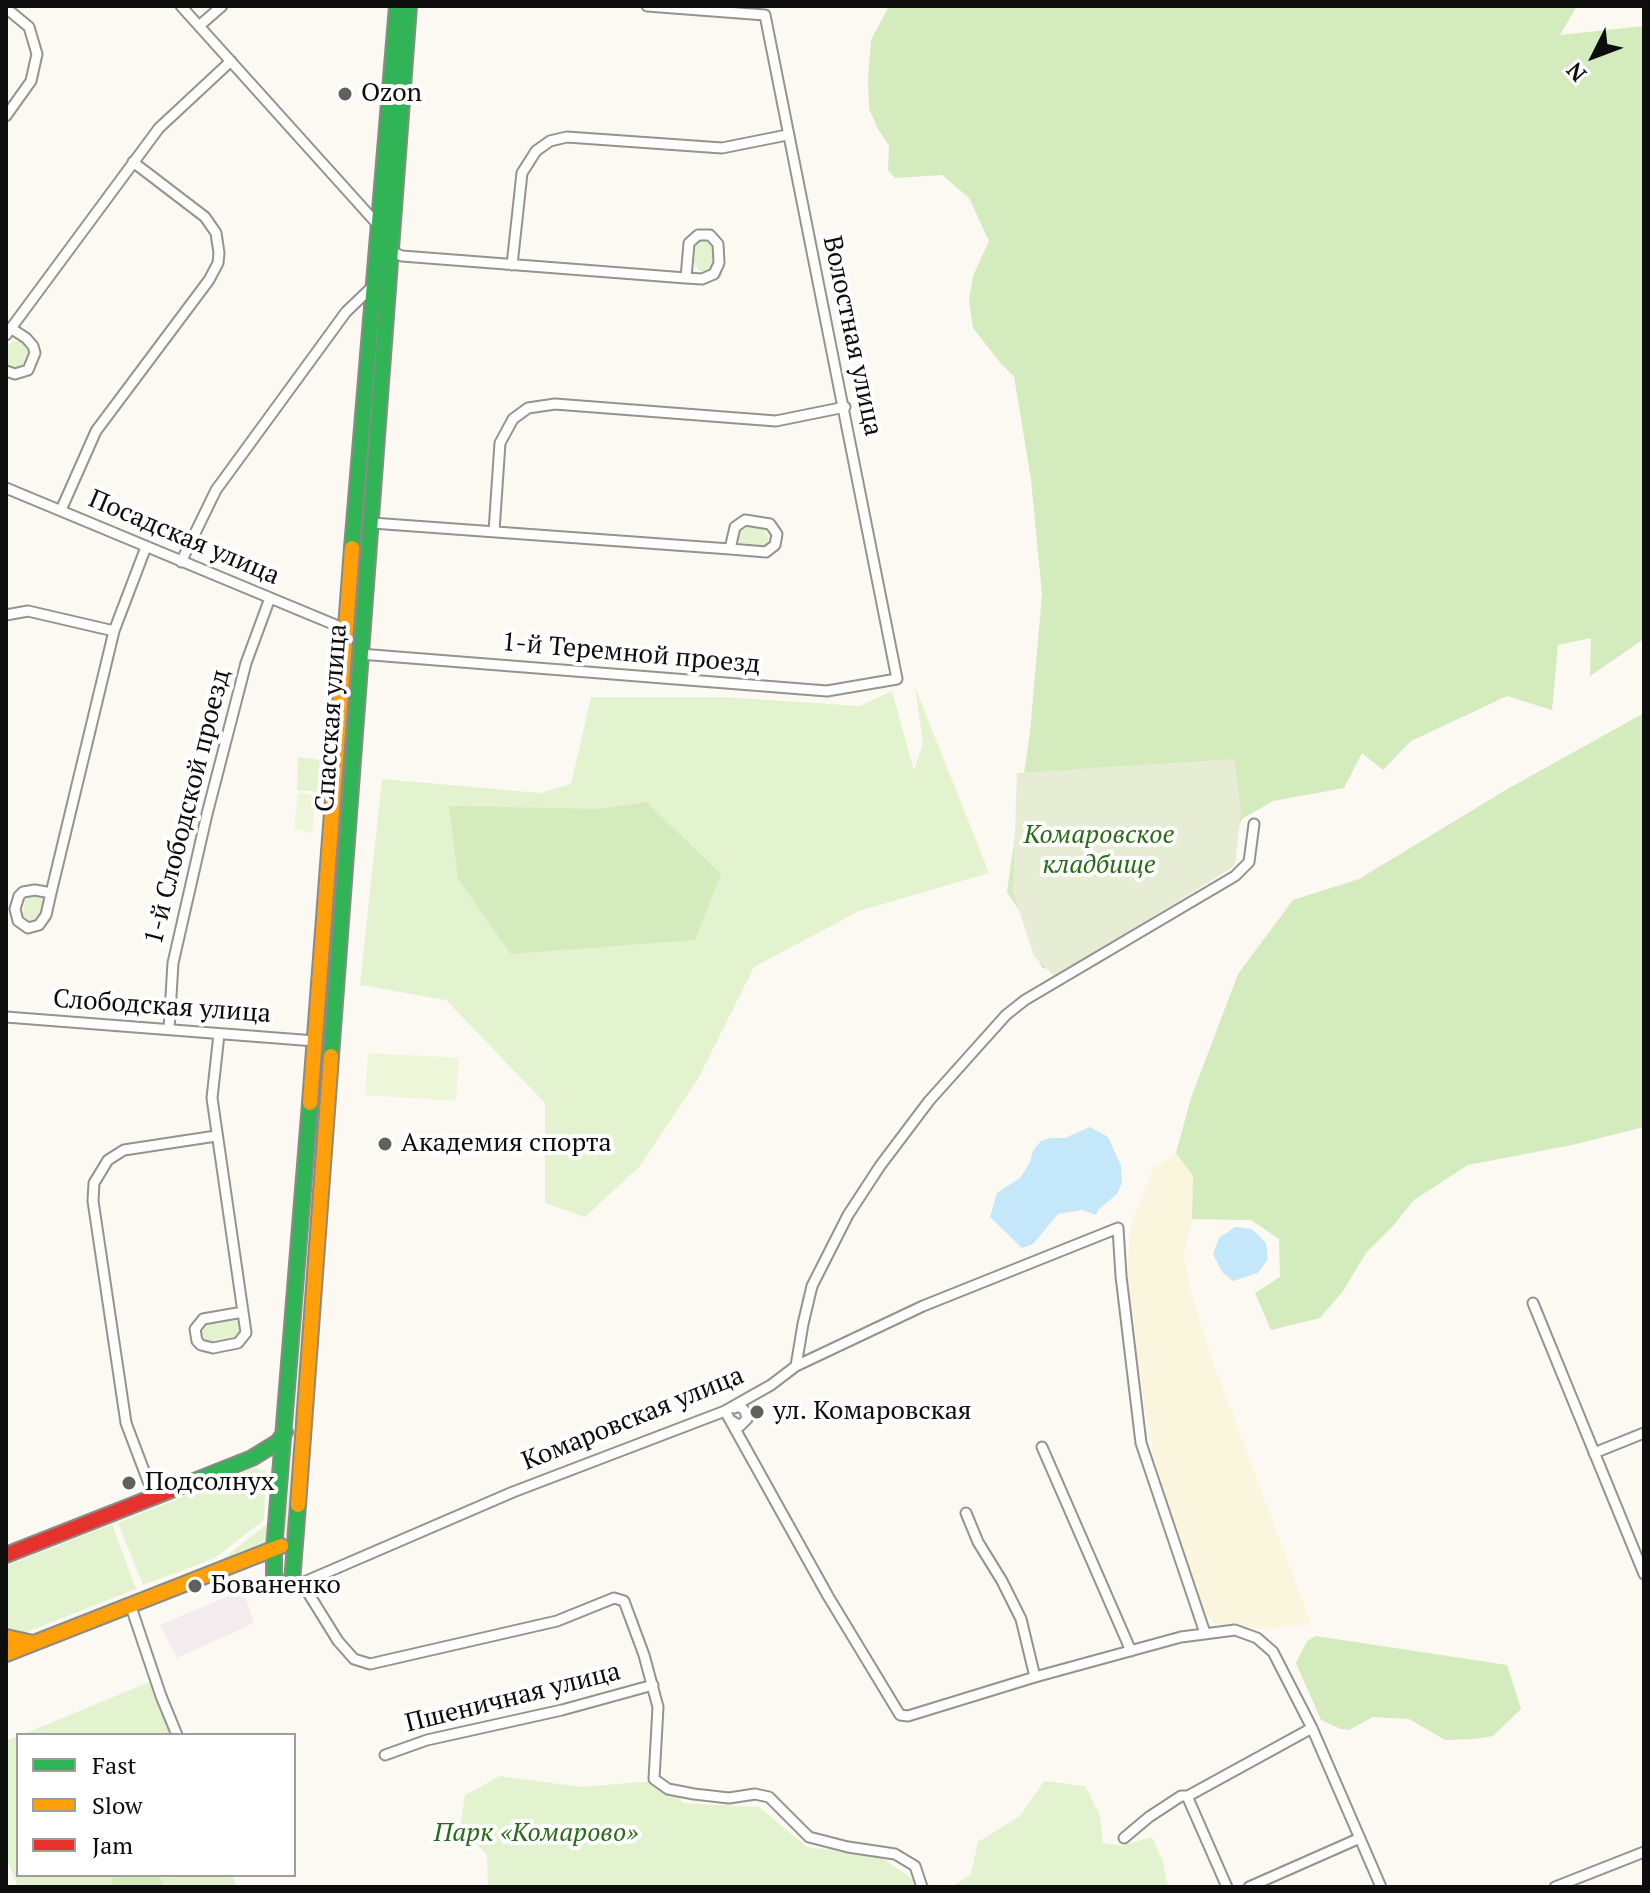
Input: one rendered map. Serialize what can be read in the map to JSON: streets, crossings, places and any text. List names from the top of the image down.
{
  "streets": {
    "street": [
      "Волостная улица",
      "Посадская улица",
      "1-й Теремной проезд",
      "Спасская улица",
      "1-й Слободской проезд",
      "Слободская улица",
      "Комаровская улица",
      "Пшеничная улица"
    ]
  },
  "crossings": [
    ["Волостная улица", "1-й Теремной проезд"],
    ["Посадская улица", "Спасская улица"],
    ["Посадская улица", "1-й Слободской проезд"],
    ["1-й Теремной проезд", "Спасская улица"],
    ["Спасская улица", "Слободская улица"],
    ["Спасская улица", "Комаровская улица"],
    ["Спасская улица", "Пшеничная улица"],
    ["1-й Слободской проезд", "Слободская улица"],
    ["Комаровская улица", "Пшеничная улица"]
  ],
  "parks": ["Комаровское кладбище", "Парк «Комарово»"],
  "places": [
    "Ozon",
    "Академия спорта",
    "ул. Комаровская",
    "Подсолнух",
    "Бованенко"
  ],
  "legend": ["Fast", "Slow", "Jam"],
  "north": "bottom left"
}
